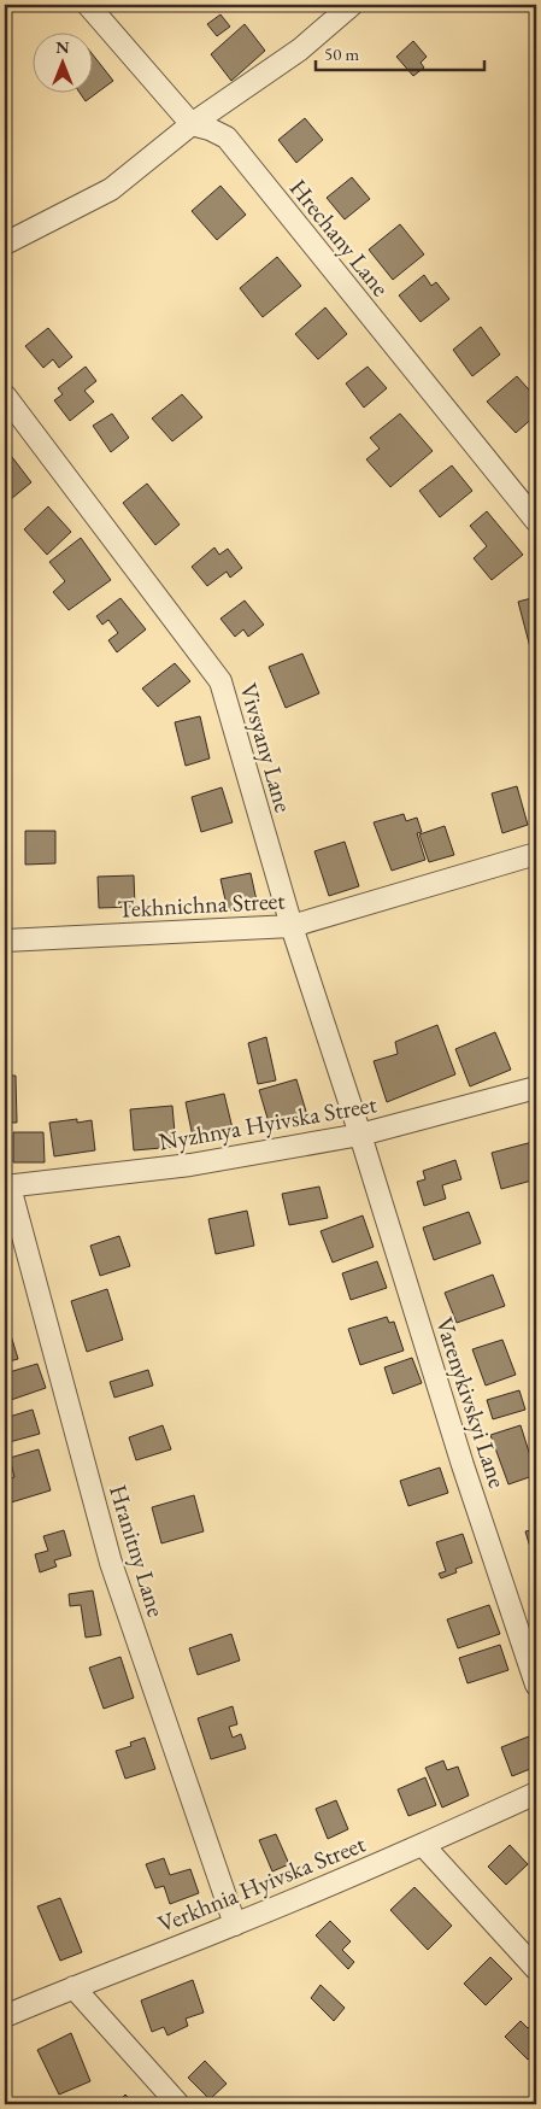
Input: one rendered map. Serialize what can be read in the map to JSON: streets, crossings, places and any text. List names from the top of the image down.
{
  "streets": {
    "street": [
      "Hrechany Lane",
      "Vivsyany Lane",
      "Tekhnichna Street",
      "Nyzhnya Hyivska Street",
      "Varenykivskyi Lane",
      "Hranitny Lane",
      "Verkhnia Hyivska Street"
    ]
  },
  "crossings": [
    ["Vivsyany Lane", "Tekhnichna Street"],
    ["Vivsyany Lane", "Nyzhnya Hyivska Street"],
    ["Vivsyany Lane", "Varenykivskyi Lane"],
    ["Nyzhnya Hyivska Street", "Varenykivskyi Lane"],
    ["Nyzhnya Hyivska Street", "Hranitny Lane"],
    ["Hranitny Lane", "Verkhnia Hyivska Street"]
  ],
  "scale_bar": "50 m",
  "north": "top"
}
